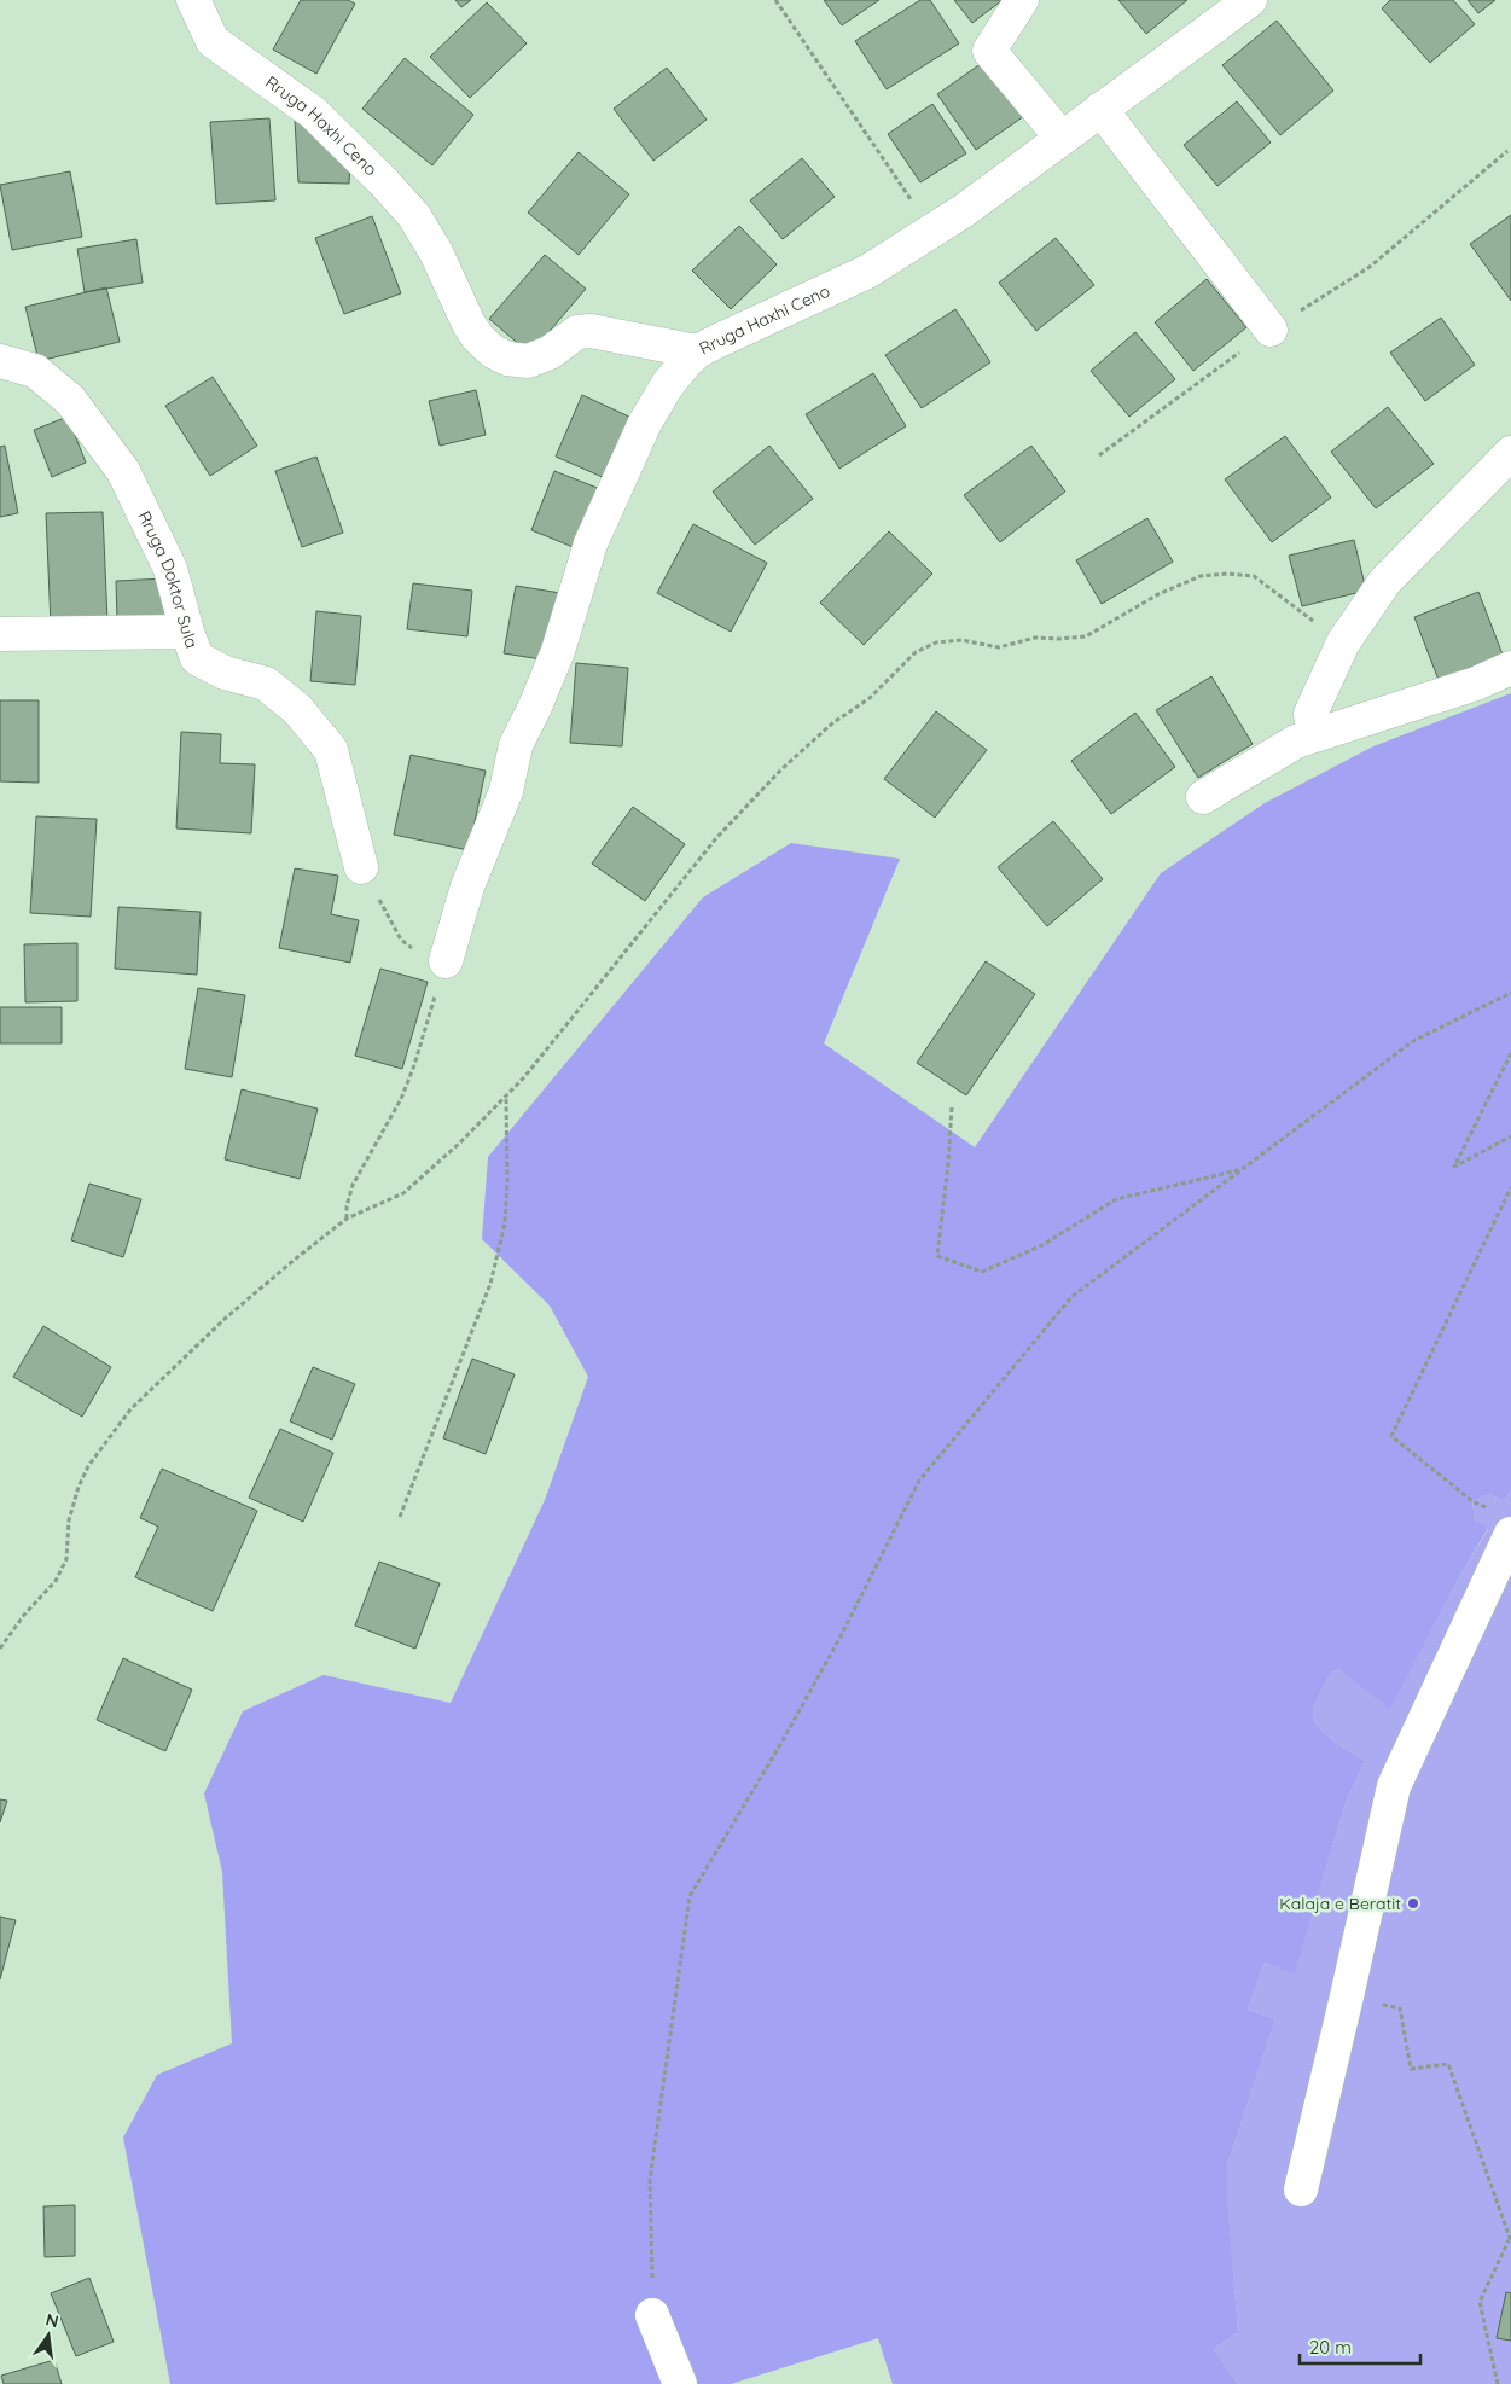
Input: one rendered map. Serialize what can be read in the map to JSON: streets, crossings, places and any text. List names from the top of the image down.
{
  "streets": {
    "lane": ["Rruga Haxhi Ceno", "Rruga Doktor Sula"]
  },
  "places": ["Kalaja e Beratit"],
  "scale_bar": "20 m",
  "north": "top"
}
